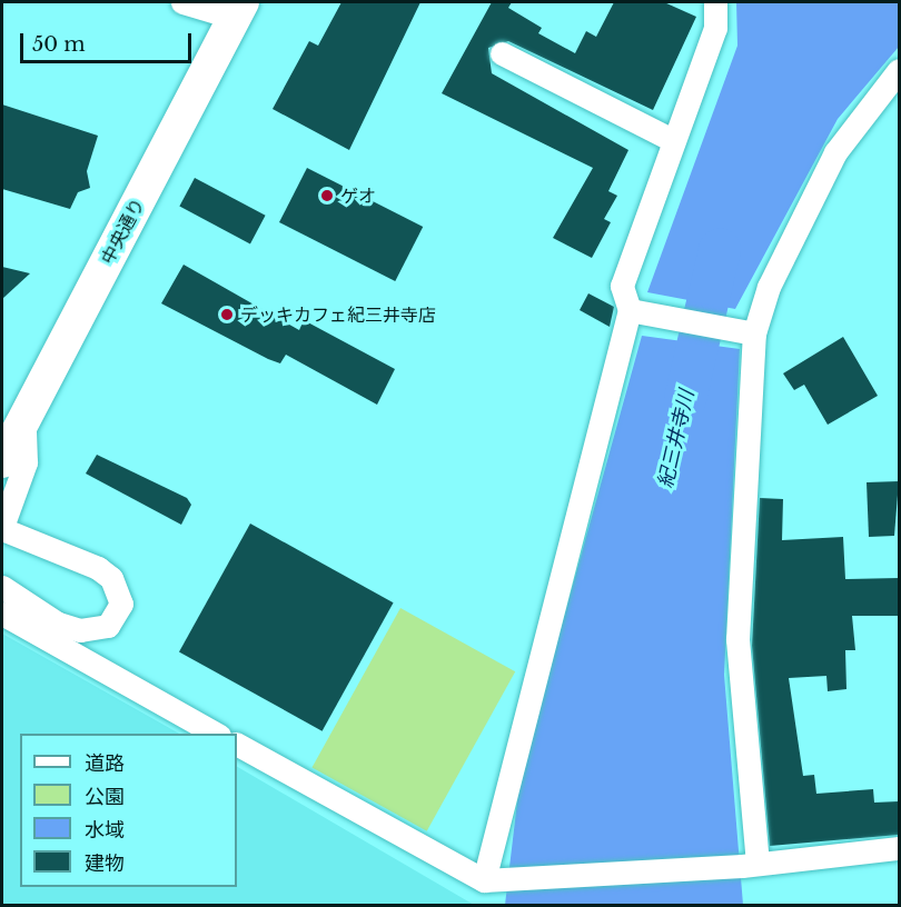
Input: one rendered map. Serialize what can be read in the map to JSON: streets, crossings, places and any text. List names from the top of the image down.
{
  "streets": {
    "highway": ["中央通り"]
  },
  "water": ["紀三井寺川"],
  "places": ["ゲオ", "デッキカフェ紀三井寺店"],
  "legend": [
    "道路",
    "公園",
    "水域",
    "建物"
  ],
  "scale_bar": "50 m"
}
